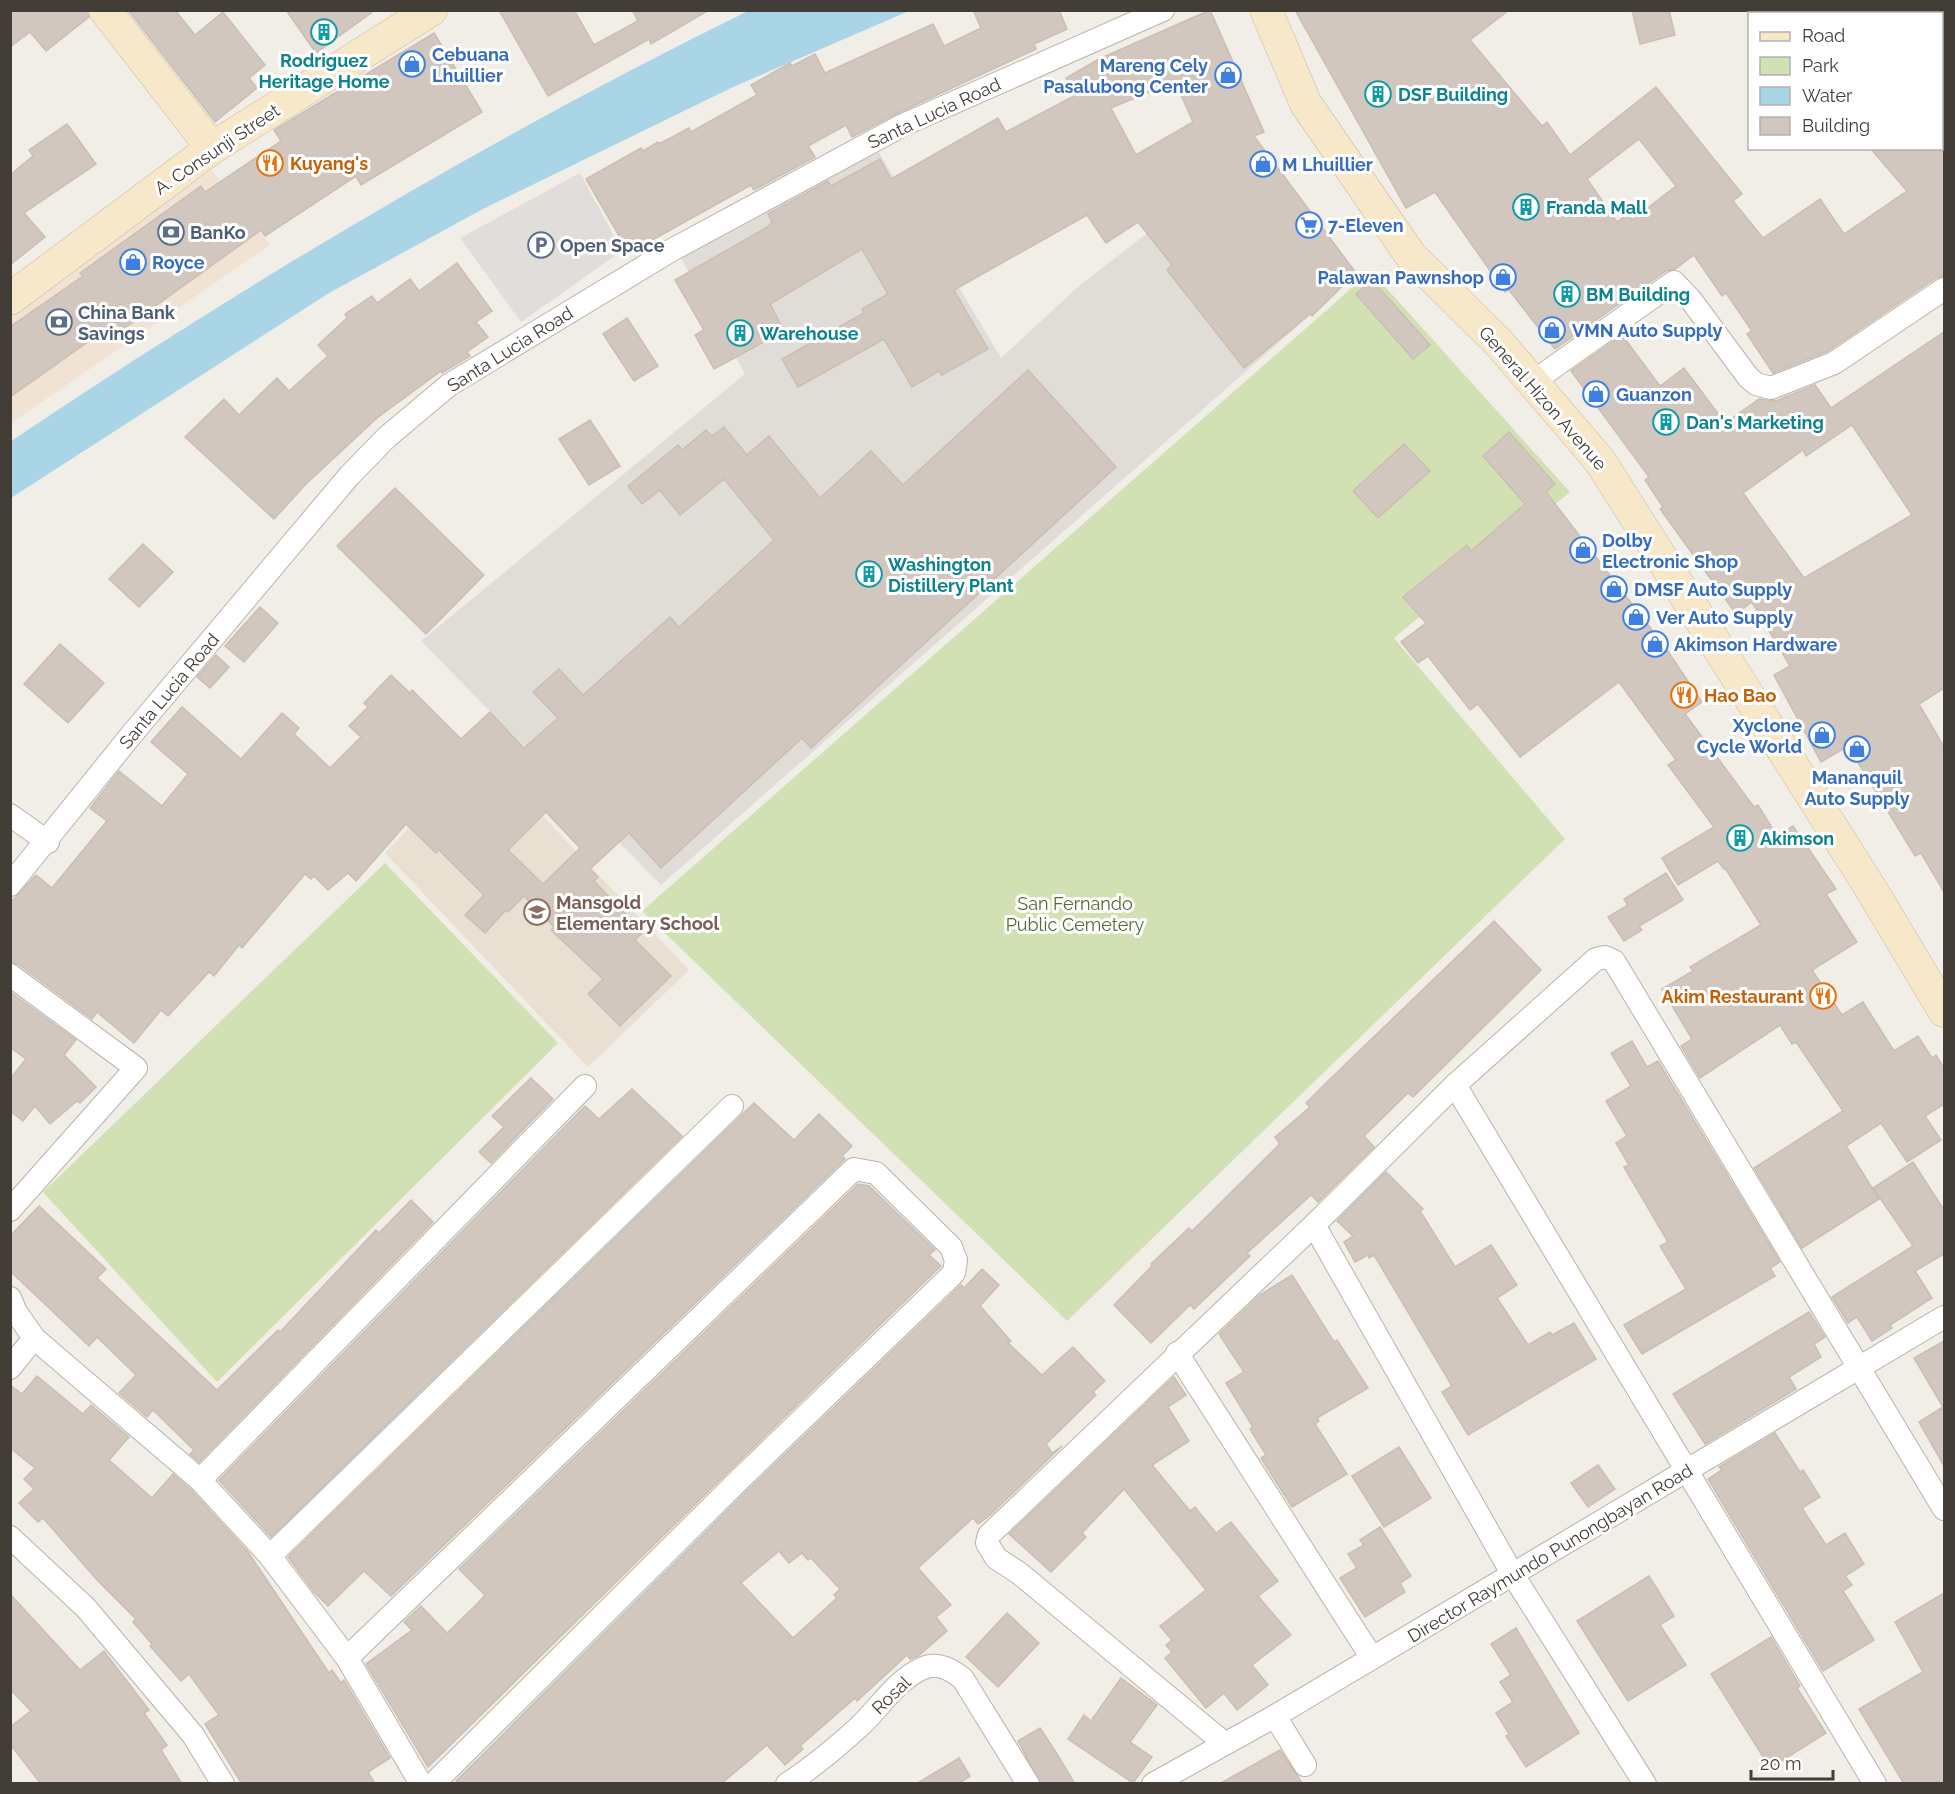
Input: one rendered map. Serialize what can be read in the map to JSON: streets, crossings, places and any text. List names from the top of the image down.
{
  "streets": {
    "main road": ["A. Consunji Street", "General Hizon Avenue"],
    "street": ["Santa Lucia Road", "Director Raymundo Punongbayan Road", "Rosal"]
  },
  "parks": ["San Fernando Public Cemetery"],
  "places": {
    "building": [
      "Rodriguez Heritage Home",
      "DSF Building",
      "Franda Mall",
      "BM Building",
      "Warehouse",
      "Dan's Marketing",
      "Washington Distillery Plant",
      "Akimson"
    ],
    "shop": [
      "Cebuana Lhuillier",
      "Mareng Cely Pasalubong Center",
      "M Lhuillier",
      "Royce",
      "Palawan Pawnshop",
      "VMN Auto Supply",
      "Guanzon",
      "Dolby Electronic Shop",
      "DMSF Auto Supply",
      "Ver Auto Supply",
      "Akimson Hardware",
      "Xyclone Cycle World",
      "Mananquil Auto Supply"
    ],
    "restaurant": ["Kuyang's", "Hao Bao", "Akim Restaurant"],
    "supermarket": ["7-Eleven"],
    "bank": ["BanKo", "China Bank Savings"],
    "parking": ["Open Space"],
    "school or university": ["Mansgold Elementary School"]
  },
  "legend": [
    "Road",
    "Park",
    "Water",
    "Building"
  ],
  "scale_bar": "20 m"
}
